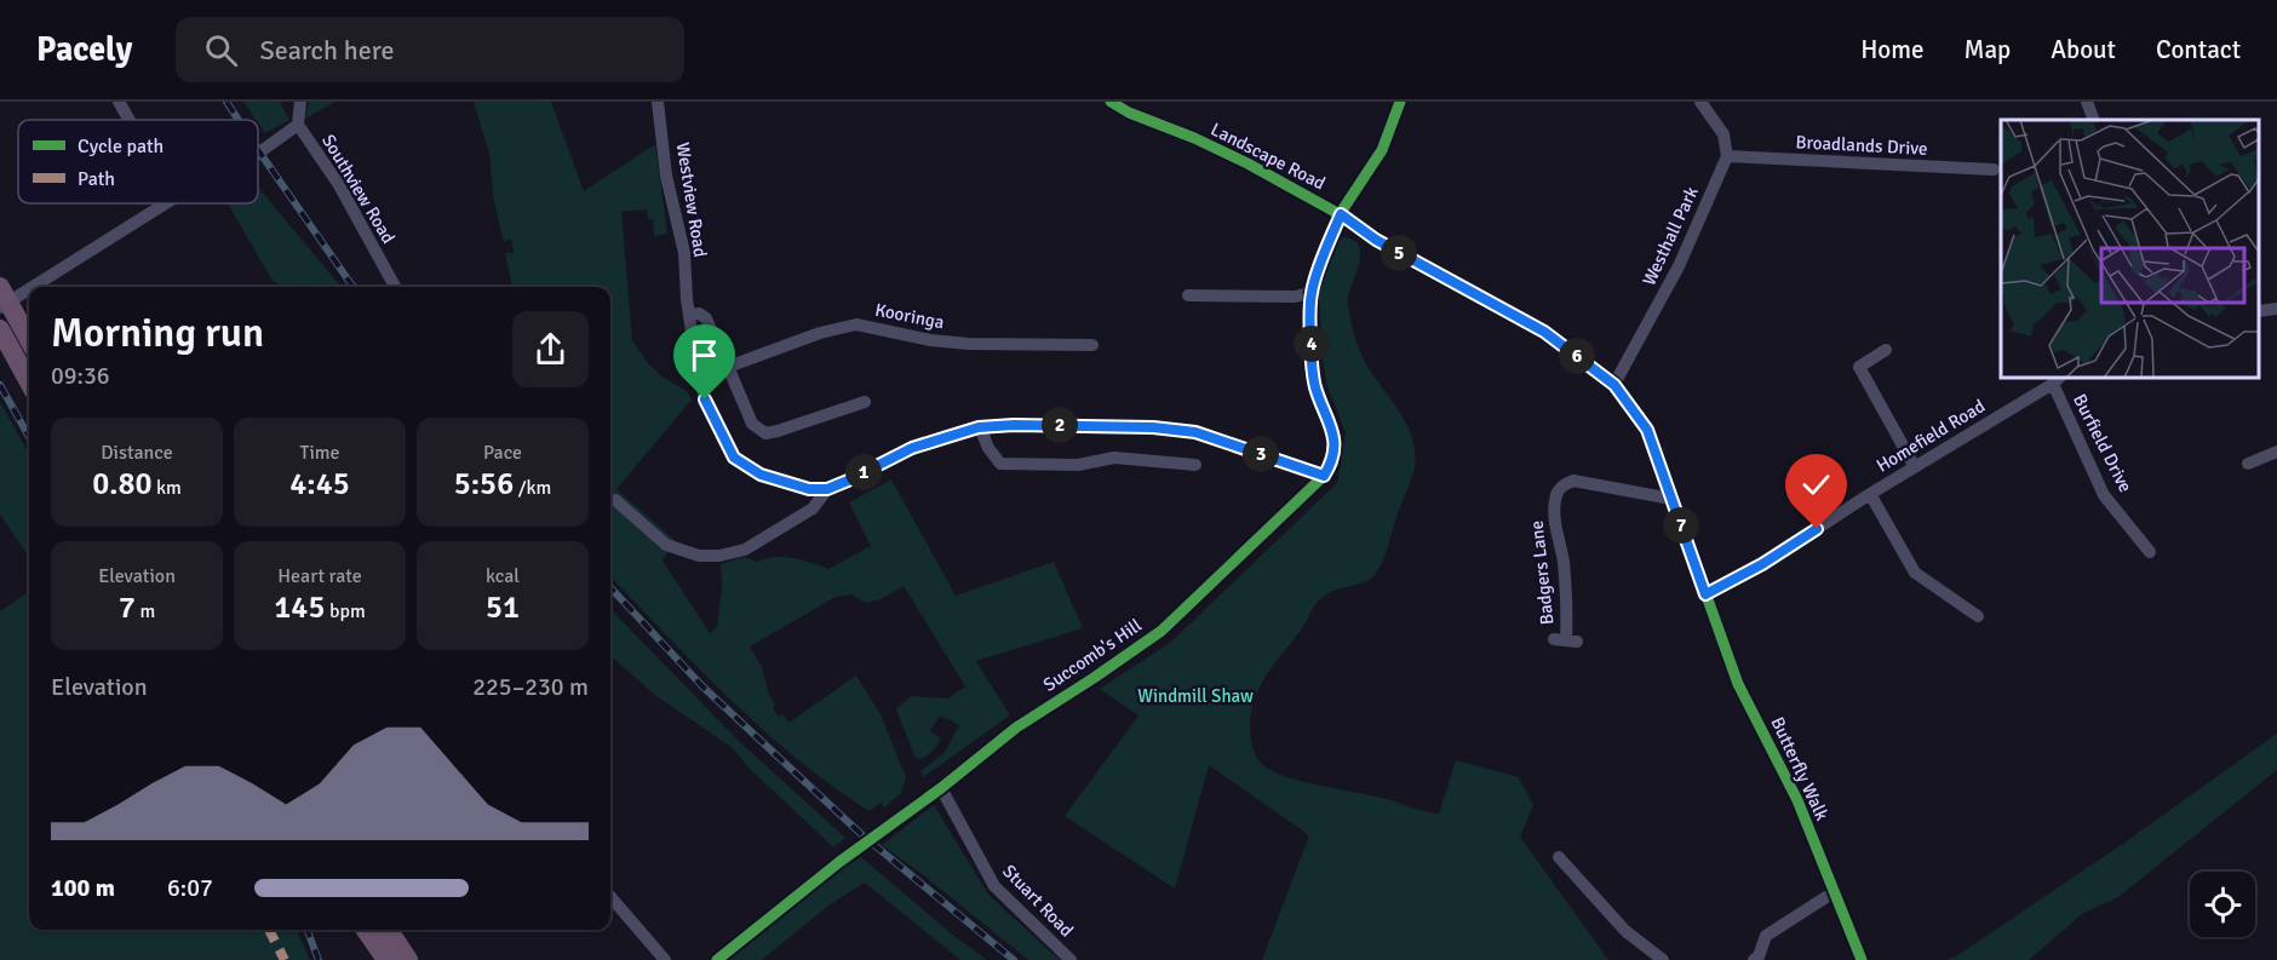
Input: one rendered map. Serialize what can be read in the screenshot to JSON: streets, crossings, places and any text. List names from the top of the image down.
{
  "streets": {
    "street": [
      "Broadlands Drive",
      "Landscape Road",
      "Southview Road",
      "Westview Road",
      "Westhall Park",
      "Kooringa",
      "Homefield Road",
      "Burfield Drive",
      "Badgers Lane",
      "Succomb's Hill",
      "Butterfly Walk",
      "Stuart Road"
    ]
  },
  "crossings": [
    ["Broadlands Drive", "Westhall Park"],
    ["Landscape Road", "Westhall Park"],
    ["Landscape Road", "Homefield Road"],
    ["Landscape Road", "Badgers Lane"],
    ["Landscape Road", "Butterfly Walk"],
    ["Homefield Road", "Burfield Drive"],
    ["Homefield Road", "Butterfly Walk"],
    ["Succomb's Hill", "Stuart Road"]
  ],
  "parks": ["Windmill Shaw"],
  "legend": ["Cycle path", "Path"],
  "page": {
    "header": "Pacely",
    "search": "Search here",
    "nav": [
      "Home",
      "Map",
      "About",
      "Contact"
    ],
    "pins": [
      "5",
      "4",
      "6",
      "2",
      "3",
      "1",
      "7"
    ],
    "heading": ["Morning run", "09:36"],
    "stats": [
      ["Distance", "0.80 km"],
      ["Time", "4:45"],
      ["Pace", "5:56 /km"],
      ["Elevation", "7 m"],
      ["Heart rate", "145 bpm"],
      ["kcal", "51"]
    ],
    "chart": ["Elevation", "225–230 m"],
    "list": [
      {
        "name": "100 m",
        "note": "6:07"
      }
    ]
  }
}
